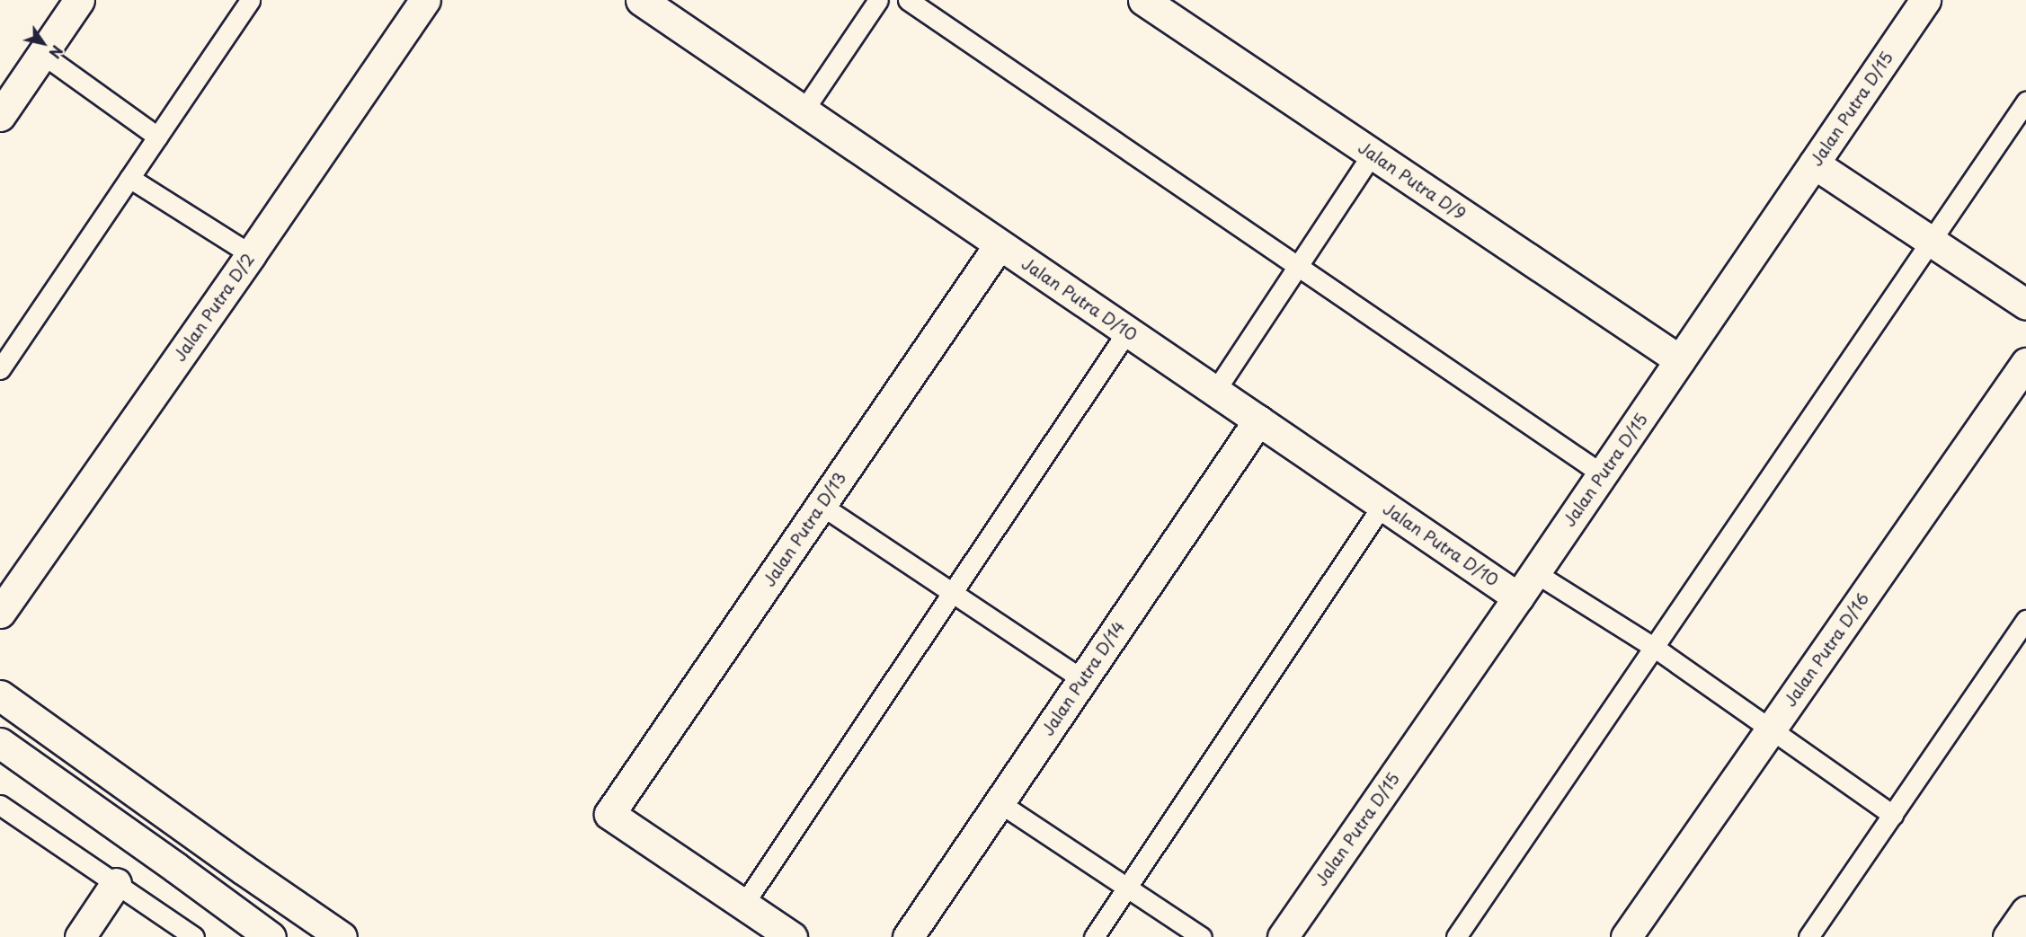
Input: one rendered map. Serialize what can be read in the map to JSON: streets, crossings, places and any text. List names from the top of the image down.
{
  "streets": {
    "street": [
      "Jalan Putra D/15",
      "Jalan Putra D/9",
      "Jalan Putra D/10",
      "Jalan Putra D/2",
      "Jalan Putra D/13",
      "Jalan Putra D/16",
      "Jalan Putra D/14"
    ]
  },
  "crossings": [
    ["Jalan Putra D/15", "Jalan Putra D/9"],
    ["Jalan Putra D/15", "Jalan Putra D/10"],
    ["Jalan Putra D/10", "Jalan Putra D/13"],
    ["Jalan Putra D/10", "Jalan Putra D/14"]
  ],
  "north": "bottom right"
}
